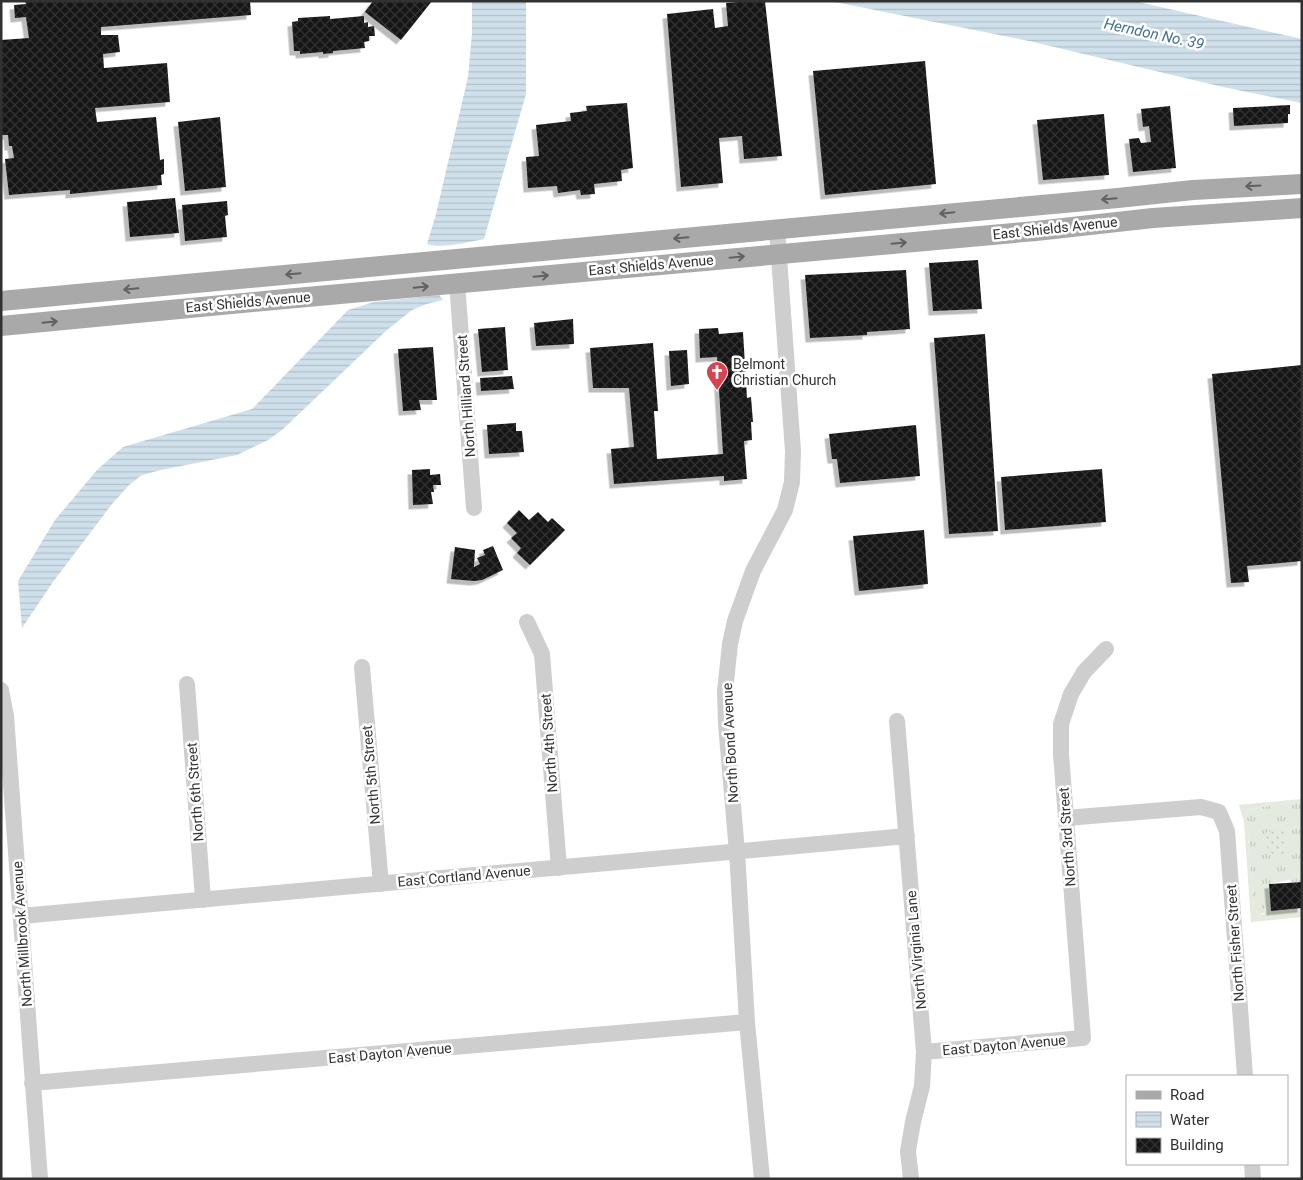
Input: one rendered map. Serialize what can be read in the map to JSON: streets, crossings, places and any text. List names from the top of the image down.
{
  "streets": {
    "main road": ["East Shields Avenue"],
    "street": [
      "North Hilliard Street",
      "North 4th Street",
      "North Bond Avenue",
      "North 5th Street",
      "North 6th Street",
      "North 3rd Street",
      "East Cortland Avenue",
      "North Millbrook Avenue",
      "North Fisher Street",
      "North Virginia Lane",
      "East Dayton Avenue"
    ]
  },
  "crossings": [
    ["East Shields Avenue", "North Hilliard Street"],
    ["East Shields Avenue", "North Bond Avenue"],
    ["North 4th Street", "East Cortland Avenue"],
    ["North Bond Avenue", "East Cortland Avenue"],
    ["North Bond Avenue", "East Dayton Avenue"],
    ["North 5th Street", "East Cortland Avenue"],
    ["North 6th Street", "East Cortland Avenue"],
    ["North 3rd Street", "North Fisher Street"],
    ["North 3rd Street", "East Dayton Avenue"],
    ["East Cortland Avenue", "North Millbrook Avenue"],
    ["East Cortland Avenue", "North Virginia Lane"],
    ["North Millbrook Avenue", "East Dayton Avenue"],
    ["North Virginia Lane", "East Dayton Avenue"]
  ],
  "water": ["Herndon No. 39"],
  "places": {
    "church": ["Belmont Christian Church"]
  },
  "legend": ["Road", "Water", "Building"]
}
